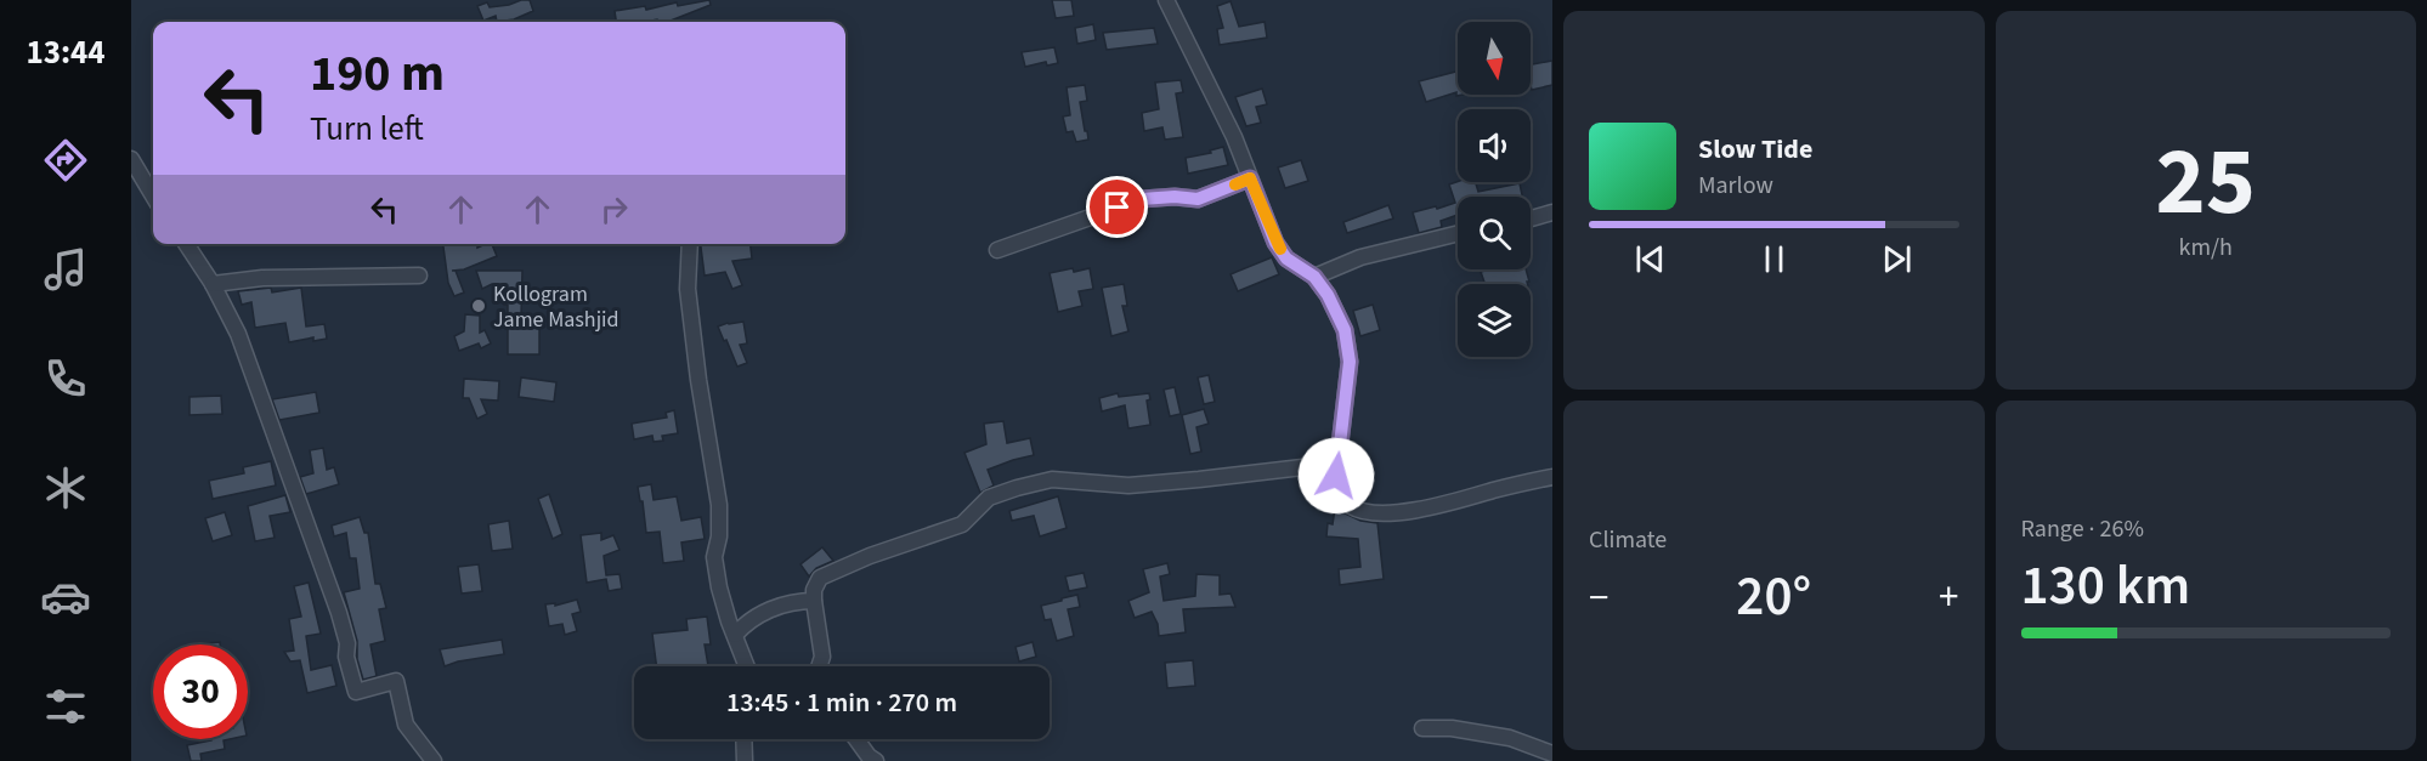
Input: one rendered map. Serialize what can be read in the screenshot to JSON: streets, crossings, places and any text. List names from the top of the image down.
{
  "places": ["Kollogram Jame Mashjid"],
  "north": "bottom",
  "page": {
    "tabs": "13:44",
    "tile": [
      ["25", "km/h"],
      "Climate",
      ["Range · 26%", "130 km"]
    ],
    "turn": ["190 m", "Turn left"],
    "song": ["Slow Tide", "Marlow"],
    "heat": ["−", "20°", "+"],
    "limit": "30",
    "trip": "13:45 · 1 min · 270 m"
  }
}
